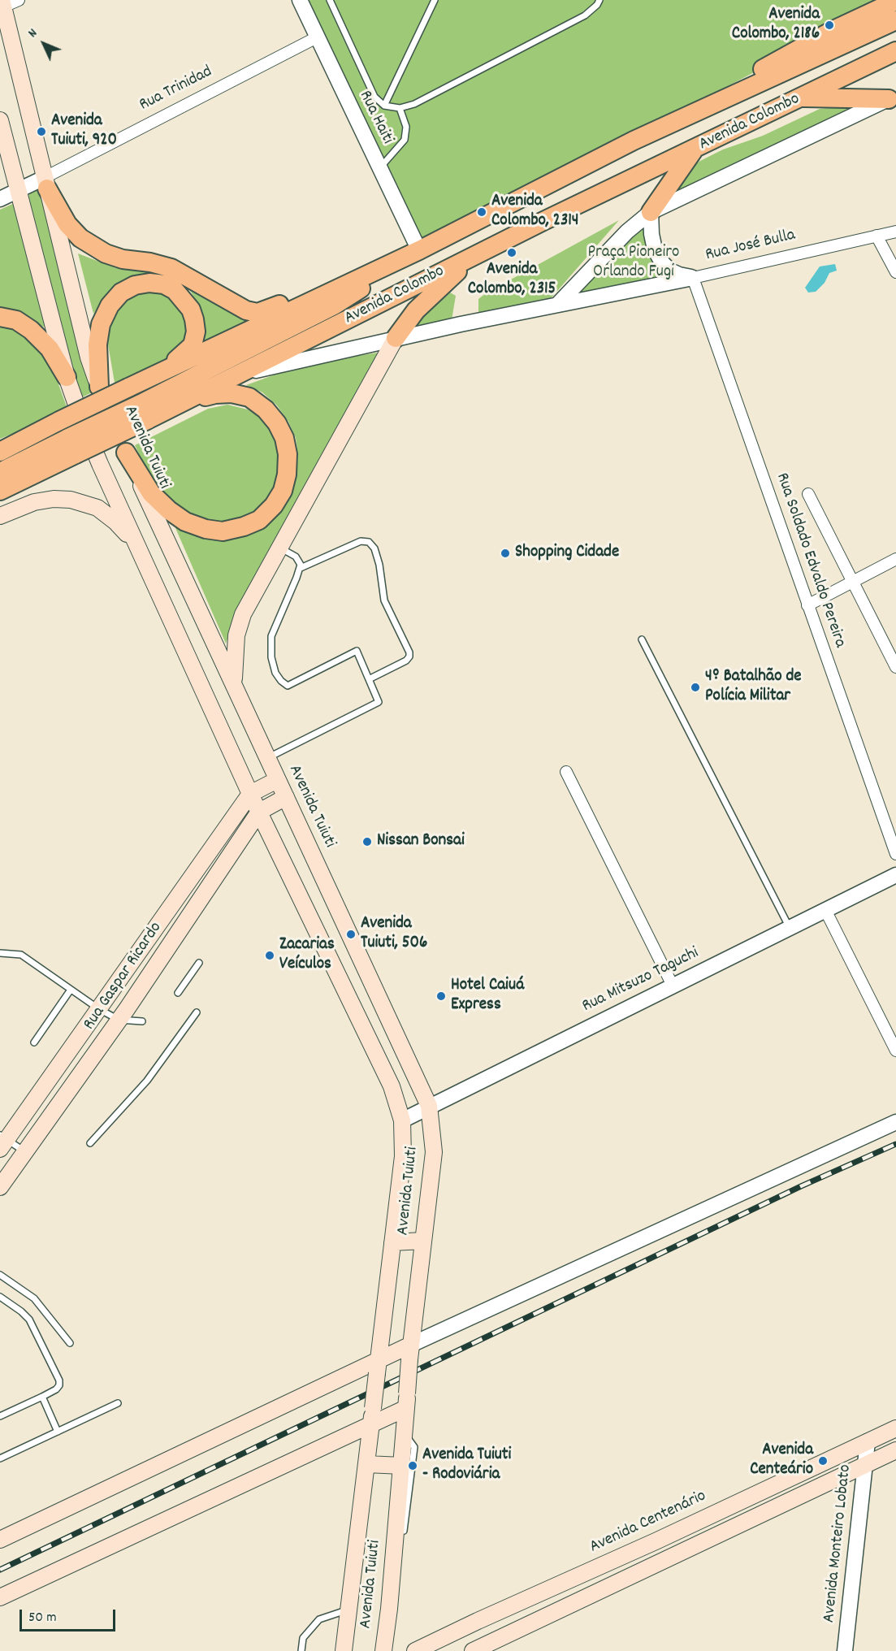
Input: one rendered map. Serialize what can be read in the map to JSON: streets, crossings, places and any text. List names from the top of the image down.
{
  "streets": {
    "main road": [
      "Avenida Colombo",
      "Avenida Tuiuti",
      "Rua Gaspar Ricardo",
      "Avenida Centenário"
    ],
    "street": [
      "Rua Trinidad",
      "Rua Haiti",
      "Rua José Bulla",
      "Rua Soldado Edvaldo Pereira",
      "Rua Mitsuzo Taguchi",
      "Avenida Monteiro Lobato"
    ]
  },
  "crossings": [
    ["Rua Trinidad", "Rua Haiti"],
    ["Rua Trinidad", "Avenida Tuiuti"],
    ["Rua Haiti", "Avenida Colombo"],
    ["Avenida Colombo", "Rua José Bulla"],
    ["Rua José Bulla", "Rua Soldado Edvaldo Pereira"],
    ["Avenida Tuiuti", "Rua Gaspar Ricardo"],
    ["Avenida Tuiuti", "Rua Mitsuzo Taguchi"],
    ["Avenida Centenário", "Avenida Monteiro Lobato"]
  ],
  "parks": ["Praça Pioneiro Orlando Fugi"],
  "places": [
    "Avenida Colombo, 2186",
    "Avenida Tuiuti, 920",
    "Avenida Colombo, 2314",
    "Avenida Colombo, 2315",
    "Shopping Cidade",
    "4º Batalhão de Polícia Militar",
    "Nissan Bonsai",
    "Avenida Tuiuti, 506",
    "Zacarias Veículos",
    "Hotel Caiuá Express",
    "Avenida Centeário",
    "Avenida Tuiuti - Rodoviária"
  ],
  "scale_bar": "50 m",
  "north": "top left"
}
